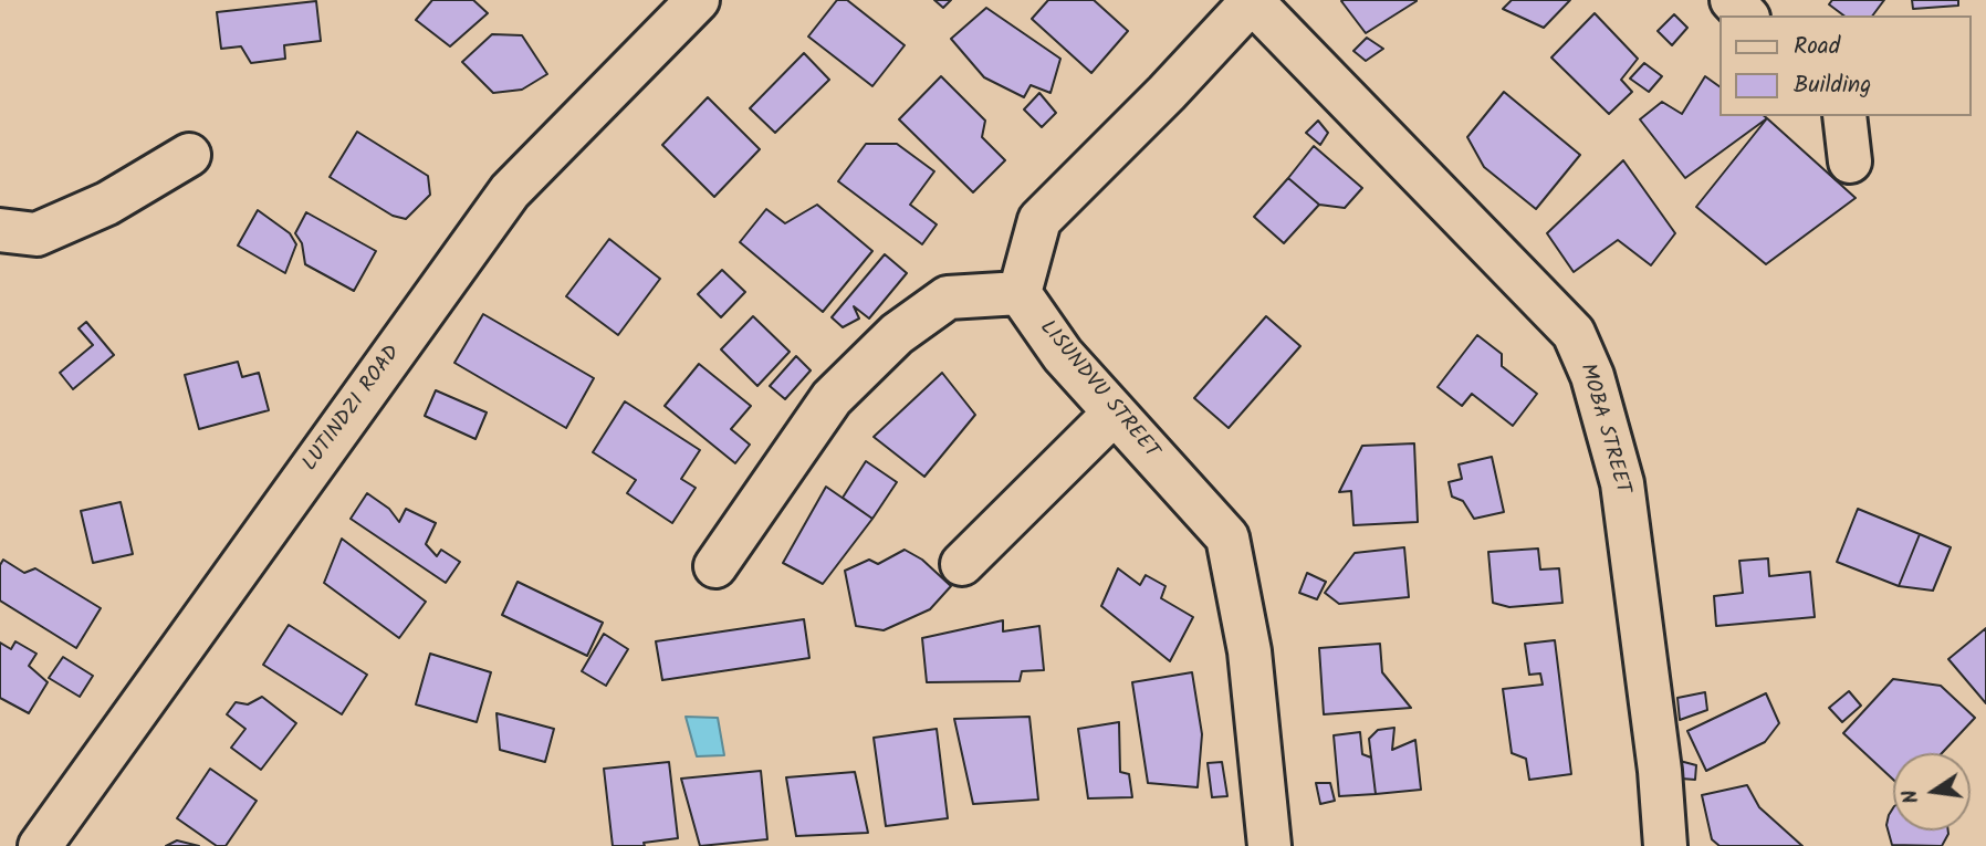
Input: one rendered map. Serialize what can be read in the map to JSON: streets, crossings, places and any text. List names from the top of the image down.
{
  "streets": {
    "street": ["LISUNDVU STREET", "LUTINDZI ROAD", "MOBA STREET"]
  },
  "legend": ["Road", "Building"],
  "north": "left"
}
